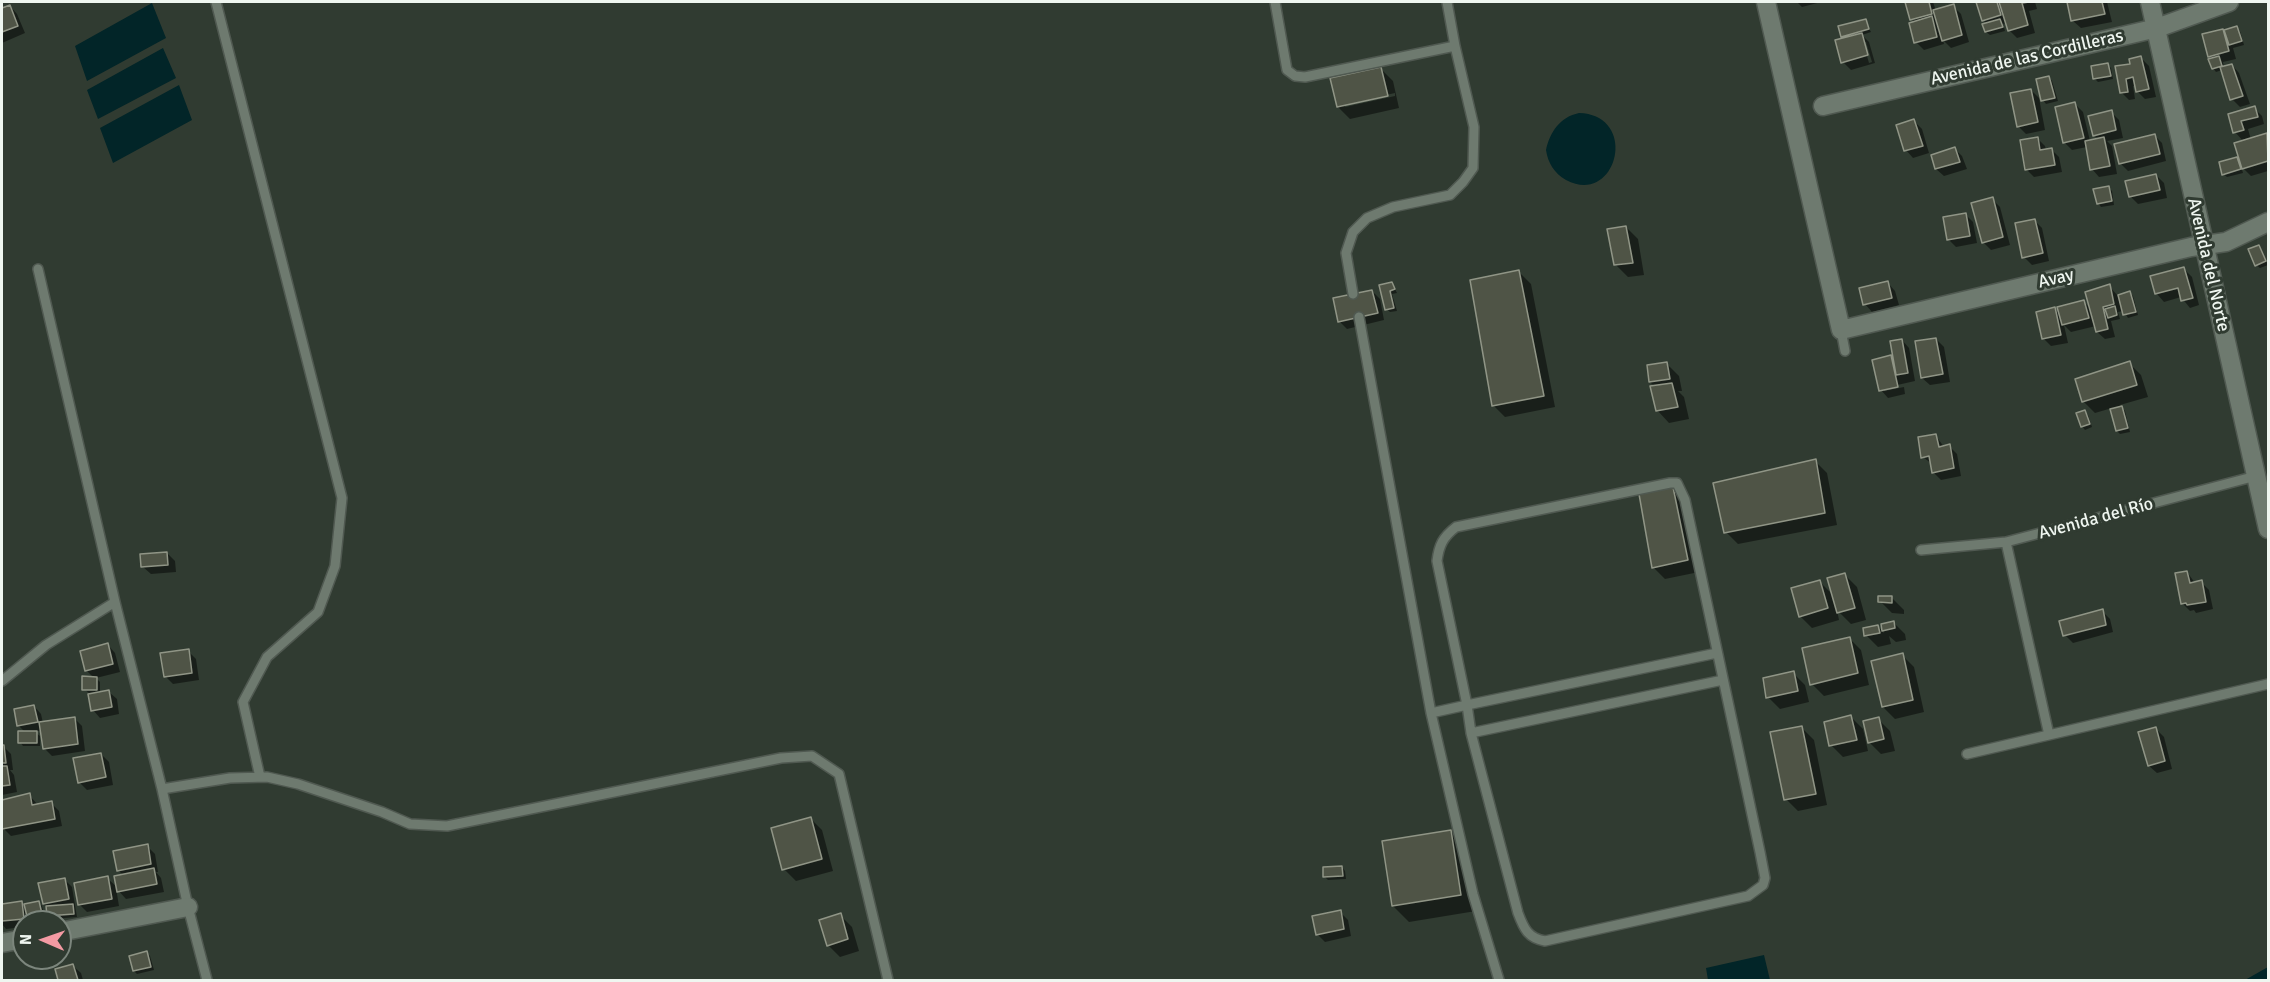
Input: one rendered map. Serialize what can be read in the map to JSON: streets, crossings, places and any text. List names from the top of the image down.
{
  "streets": {
    "street": ["Avenida de las Cordilleras", "Avenida del Norte", "Avay"],
    "lane": ["Avenida del Río"]
  },
  "crossings": [
    ["Avenida de las Cordilleras", "Avenida del Norte"],
    ["Avenida del Norte", "Avay"],
    ["Avenida del Norte", "Avenida del Río"]
  ],
  "north": "left"
}
